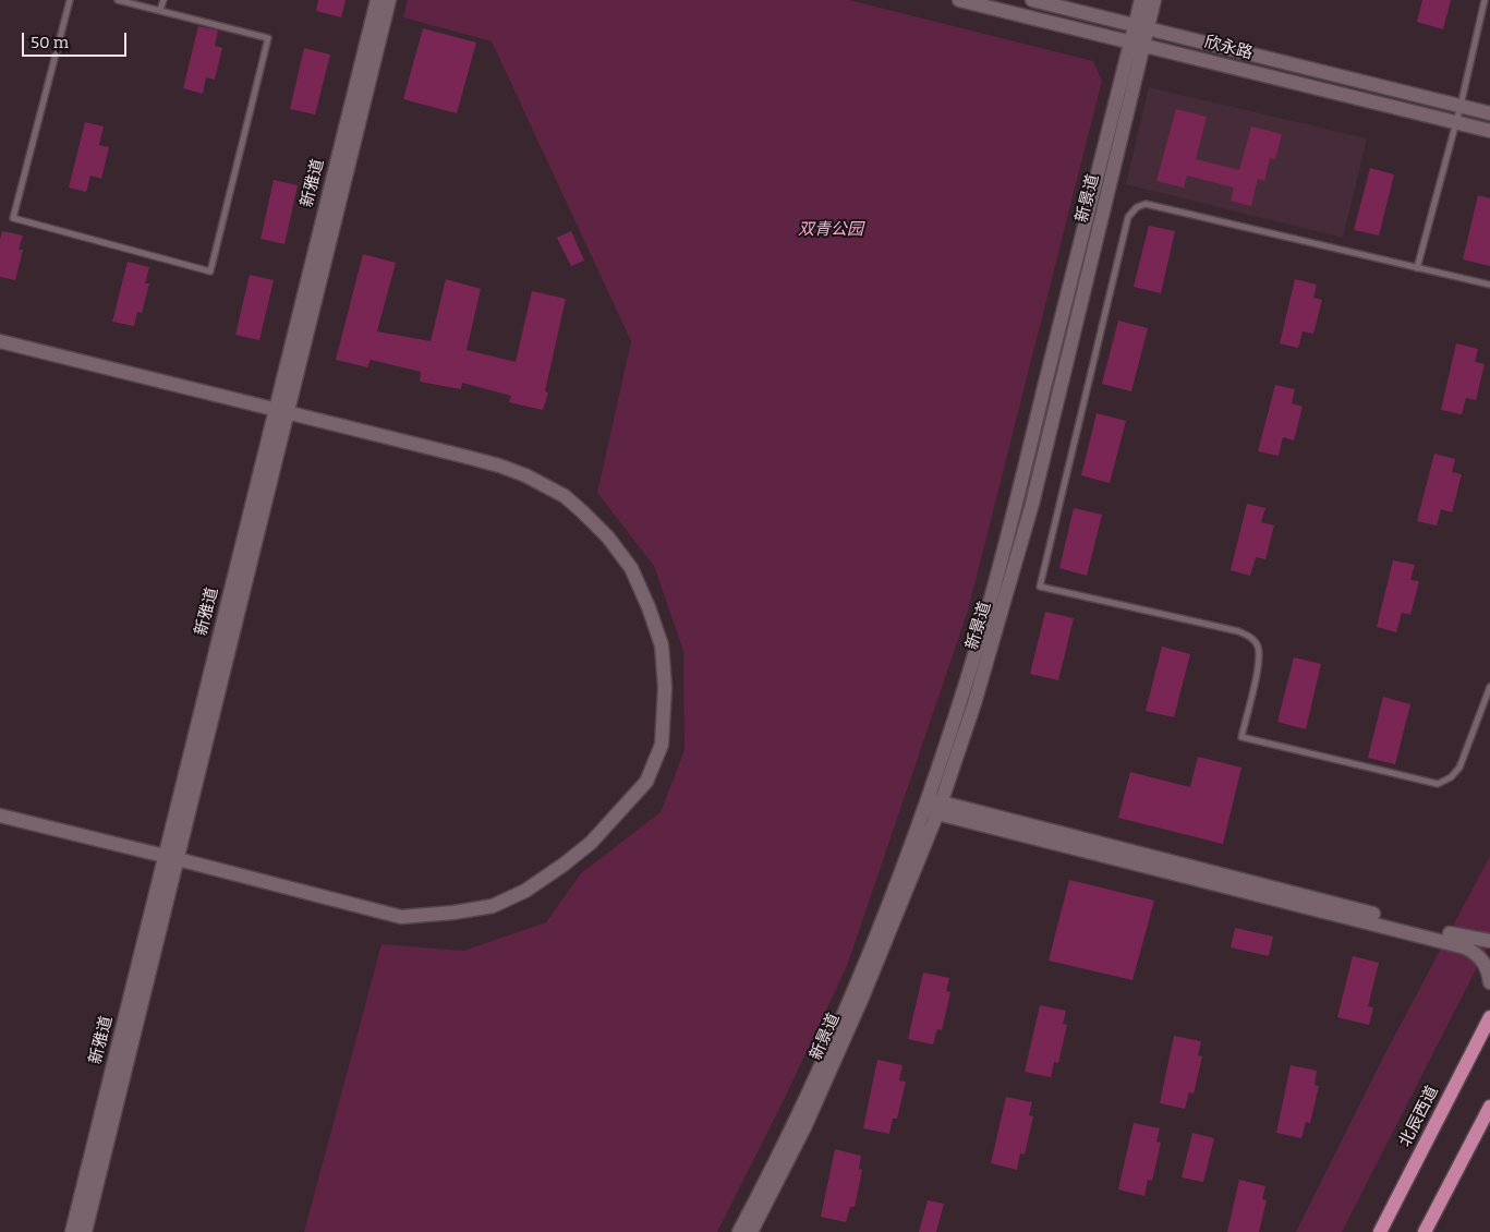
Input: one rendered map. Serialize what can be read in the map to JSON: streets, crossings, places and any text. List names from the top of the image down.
{
  "streets": {
    "main road": ["北辰西道"],
    "street": ["欣永路", "新雅道", "新景道"]
  },
  "crossings": [
    ["欣永路", "新景道"]
  ],
  "parks": ["双青公园"],
  "scale_bar": "50 m"
}
